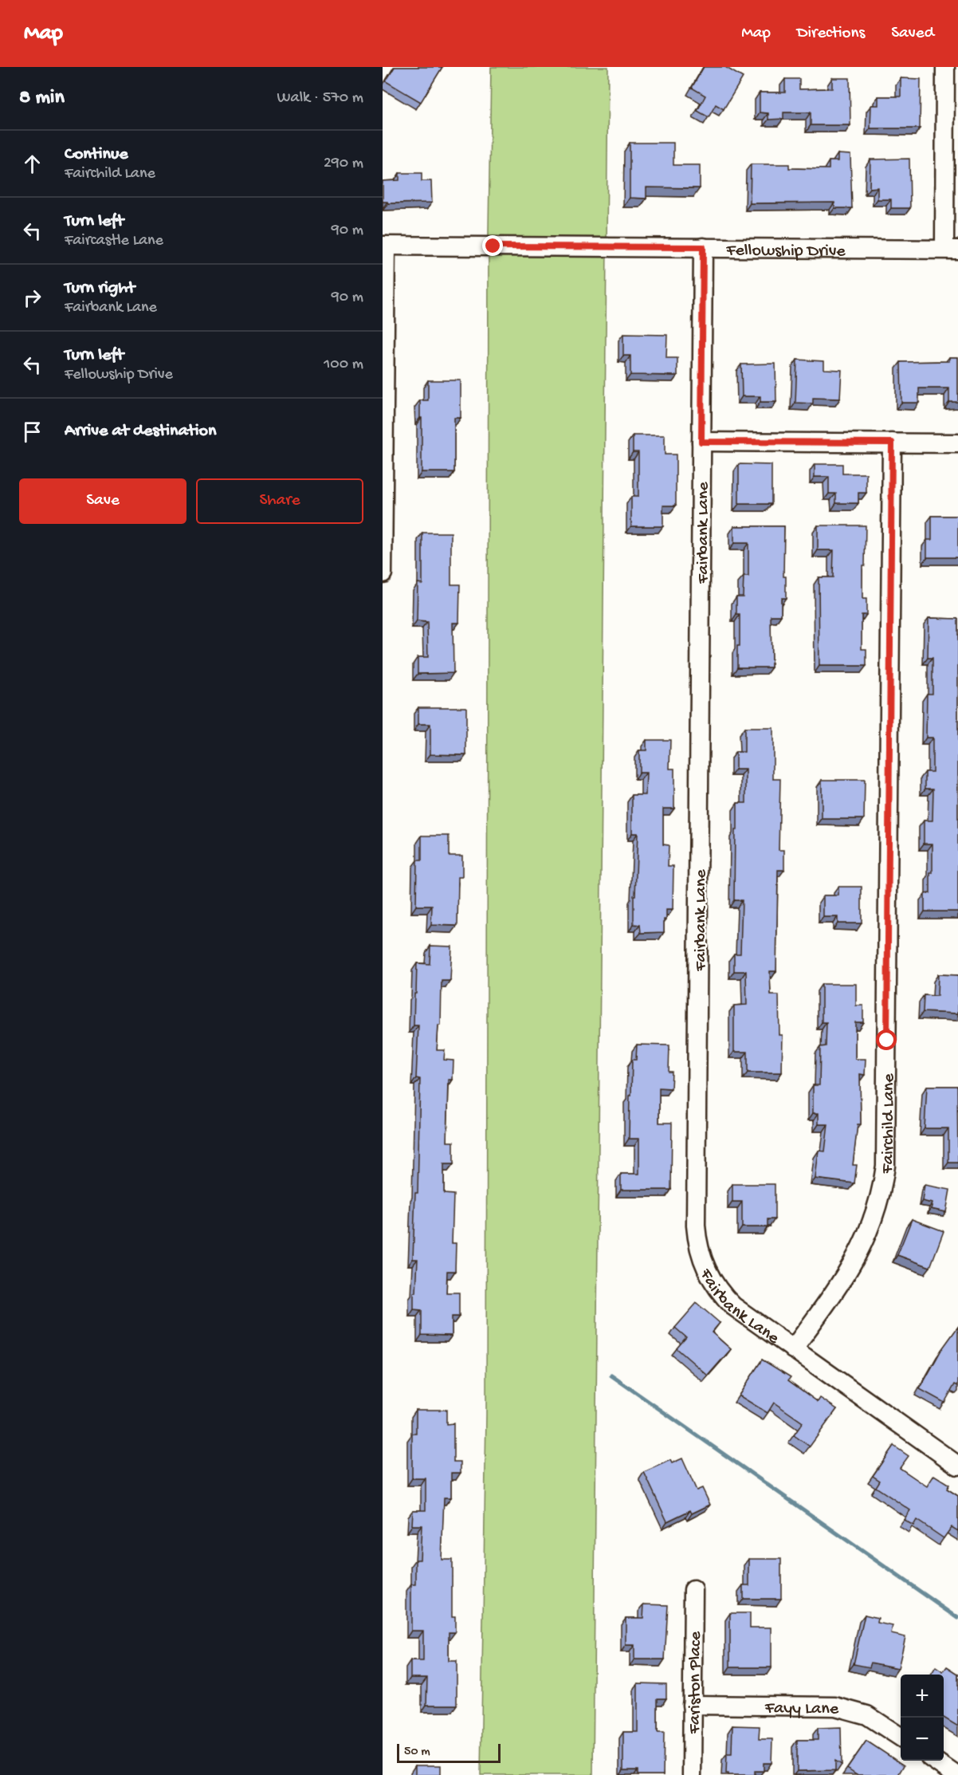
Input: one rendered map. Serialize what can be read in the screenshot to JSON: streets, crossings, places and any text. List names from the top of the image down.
{
  "streets": {
    "street": [
      "Fellowship Drive",
      "Fairbank Lane",
      "Fairchild Lane",
      "Fariston Place",
      "Fayy Lane"
    ]
  },
  "crossings": [
    ["Fellowship Drive", "Fairbank Lane"],
    ["Fairbank Lane", "Fairchild Lane"],
    ["Fariston Place", "Fayy Lane"]
  ],
  "scale_bar": "50 m",
  "page": {
    "header": "Map",
    "nav": ["Map", "Directions", "Saved"],
    "heading": ["8 min", "Walk · 570 m"],
    "list": [
      ["Continue", "Fairchild Lane", "290 m"],
      ["Turn left", "Faircastle Lane", "90 m"],
      ["Turn right", "Fairbank Lane", "90 m"],
      ["Turn left", "Fellowship Drive", "100 m"],
      "Arrive at destination"
    ],
    "buttons": ["Save", "Share"],
    "map_buttons": ["+", "−"],
    "scale": "50 m"
  }
}
